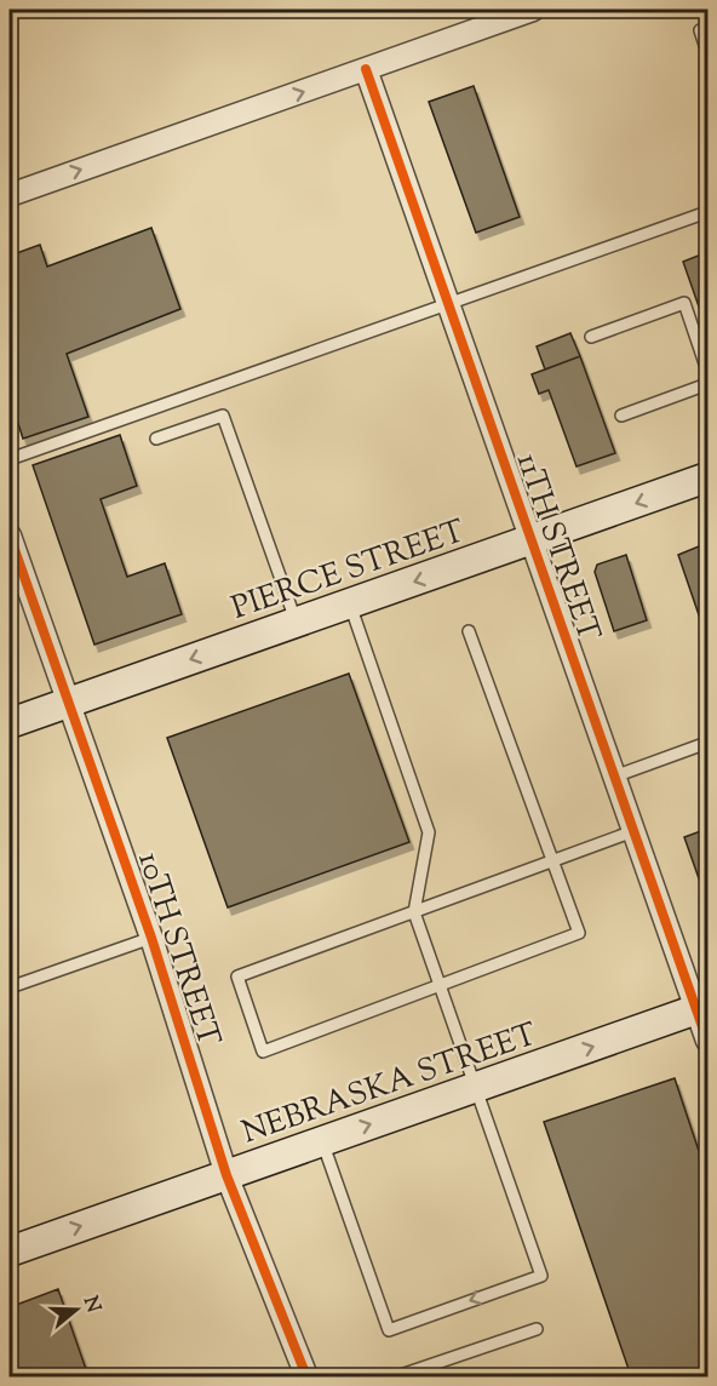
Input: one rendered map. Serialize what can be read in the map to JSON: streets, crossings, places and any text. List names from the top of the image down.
{
  "streets": {
    "main road": ["PIERCE STREET", "NEBRASKA STREET"],
    "street": ["11TH STREET", "10TH STREET"]
  },
  "crossings": [
    ["11TH STREET", "PIERCE STREET"],
    ["11TH STREET", "NEBRASKA STREET"],
    ["PIERCE STREET", "10TH STREET"],
    ["10TH STREET", "NEBRASKA STREET"]
  ],
  "one_way": ["PIERCE STREET", "NEBRASKA STREET"],
  "north": "right"
}
